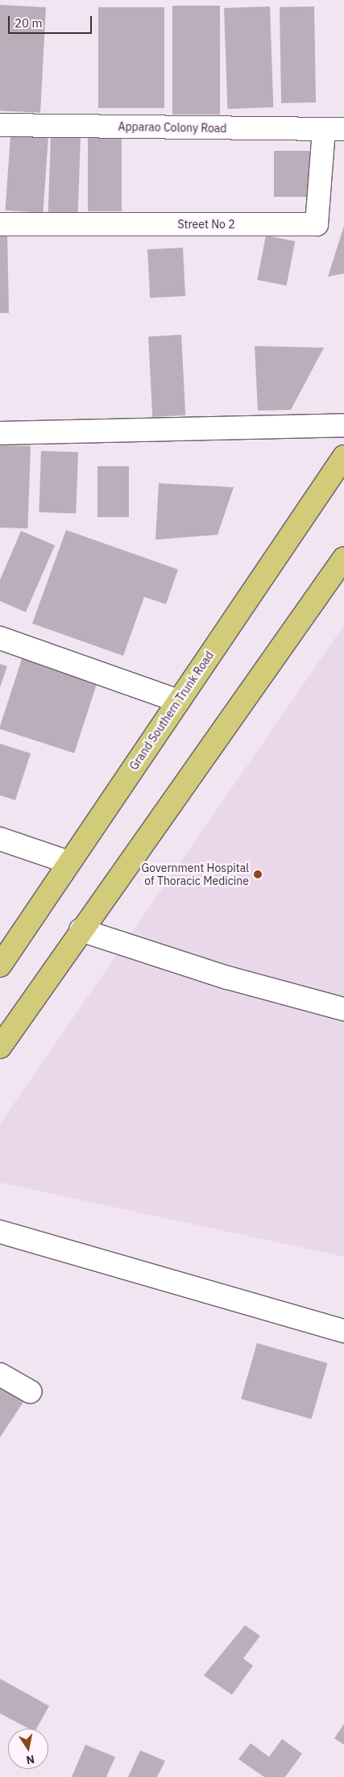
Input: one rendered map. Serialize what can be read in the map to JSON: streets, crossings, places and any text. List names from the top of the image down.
{
  "streets": {
    "main road": ["Grand Southern Trunk Road"],
    "street": ["Apparao Colony Road", "Street No 2"]
  },
  "crossings": [
    ["Apparao Colony Road", "Street No 2"]
  ],
  "places": ["Government Hospital of Thoracic Medicine"],
  "scale_bar": "20 m",
  "north": "bottom"
}
